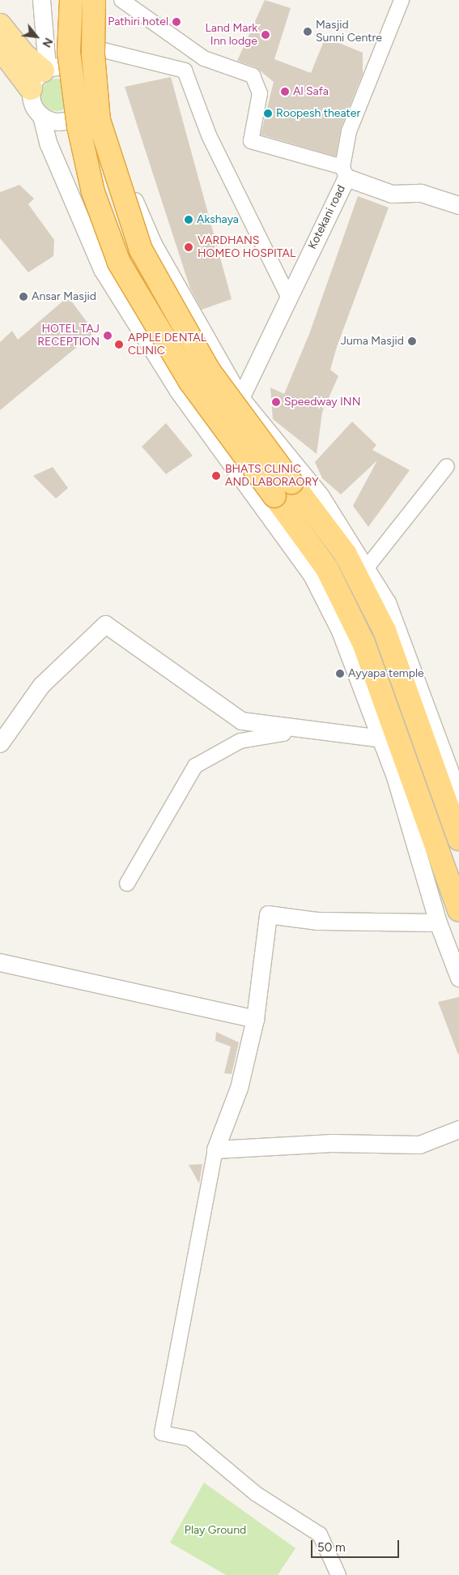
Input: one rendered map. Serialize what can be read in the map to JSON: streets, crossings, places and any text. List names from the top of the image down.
{
  "streets": {
    "street": ["Kotekani road"]
  },
  "parks": ["Play Ground"],
  "places": [
    "Pathiri hotel",
    "Masjid Sunni Centre",
    "Land Mark Inn lodge",
    "Al Safa",
    "Roopesh theater",
    "Akshaya",
    "VARDHANS HOMEO HOSPITAL",
    "Ansar Masjid",
    "HOTEL TAJ RECEPTION",
    "Juma Masjid",
    "APPLE DENTAL CLINIC",
    "Speedway INN",
    "BHATS CLINIC AND LABORAORY",
    "Ayyapa temple"
  ],
  "scale_bar": "50 m",
  "north": "bottom right"
}
